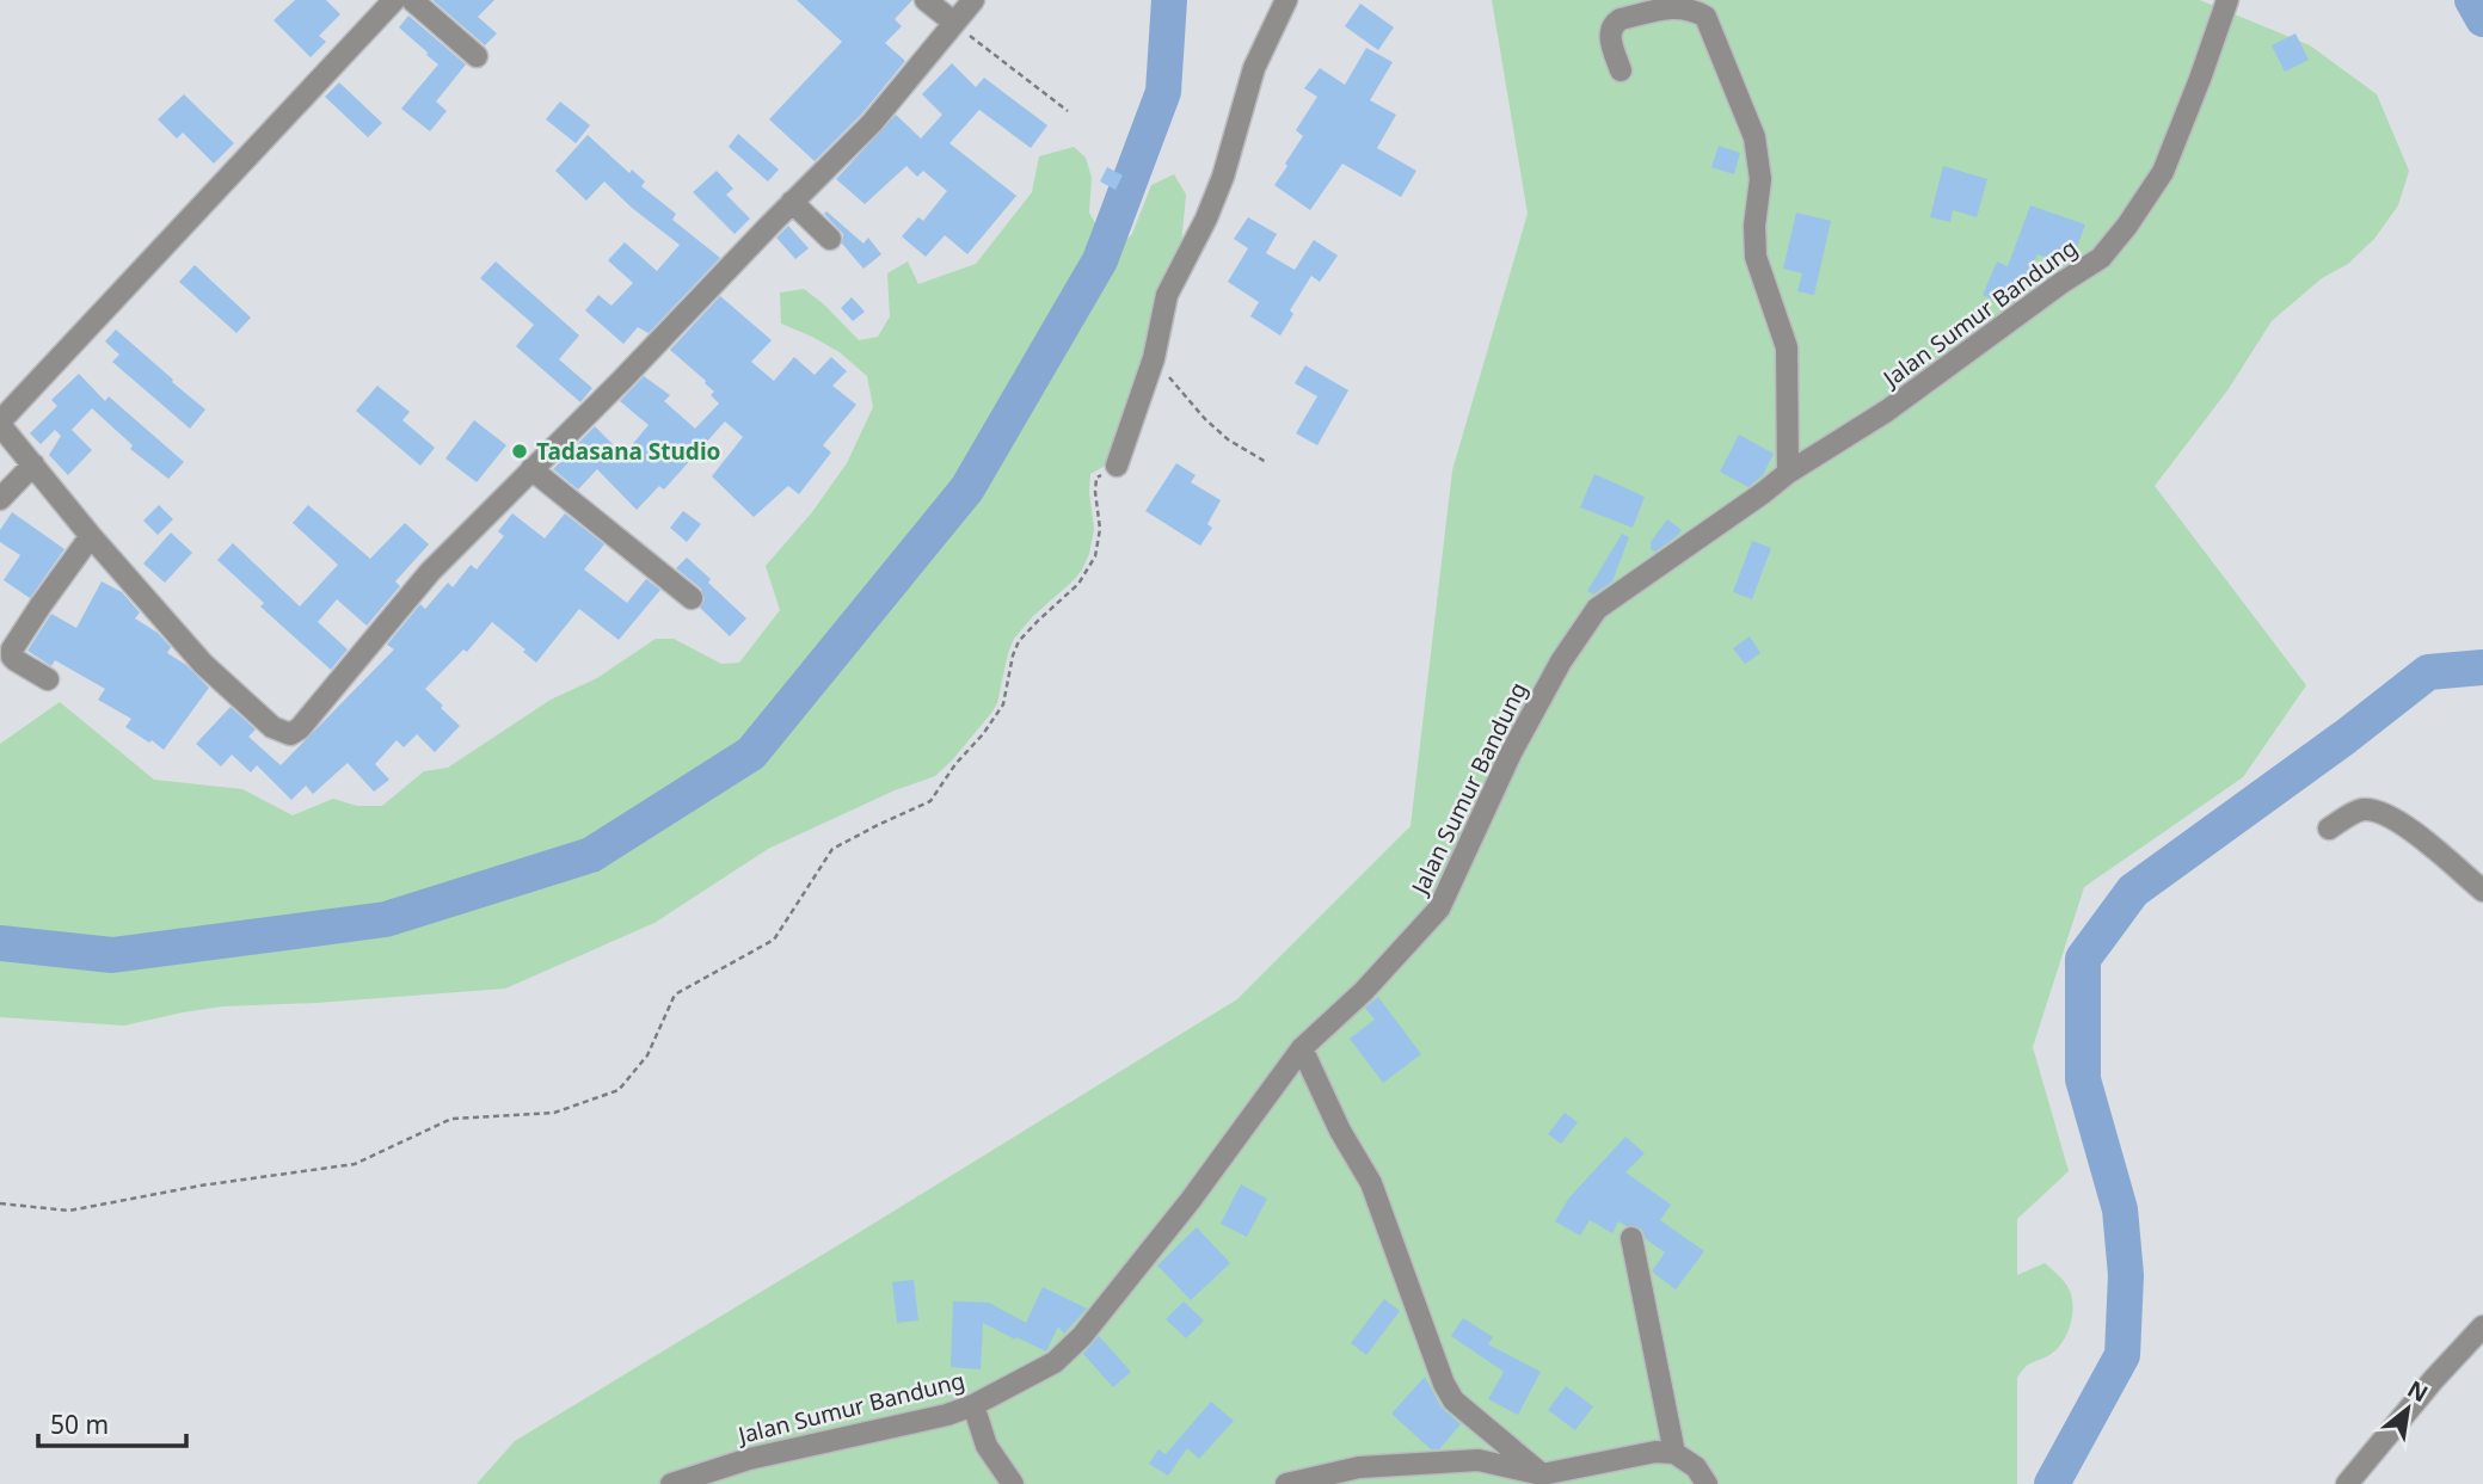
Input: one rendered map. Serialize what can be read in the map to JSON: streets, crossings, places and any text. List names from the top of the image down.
{
  "streets": {
    "street": ["Jalan Sumur Bandung"]
  },
  "places": ["Tadasana Studio"],
  "scale_bar": "50 m",
  "north": "top right"
}
